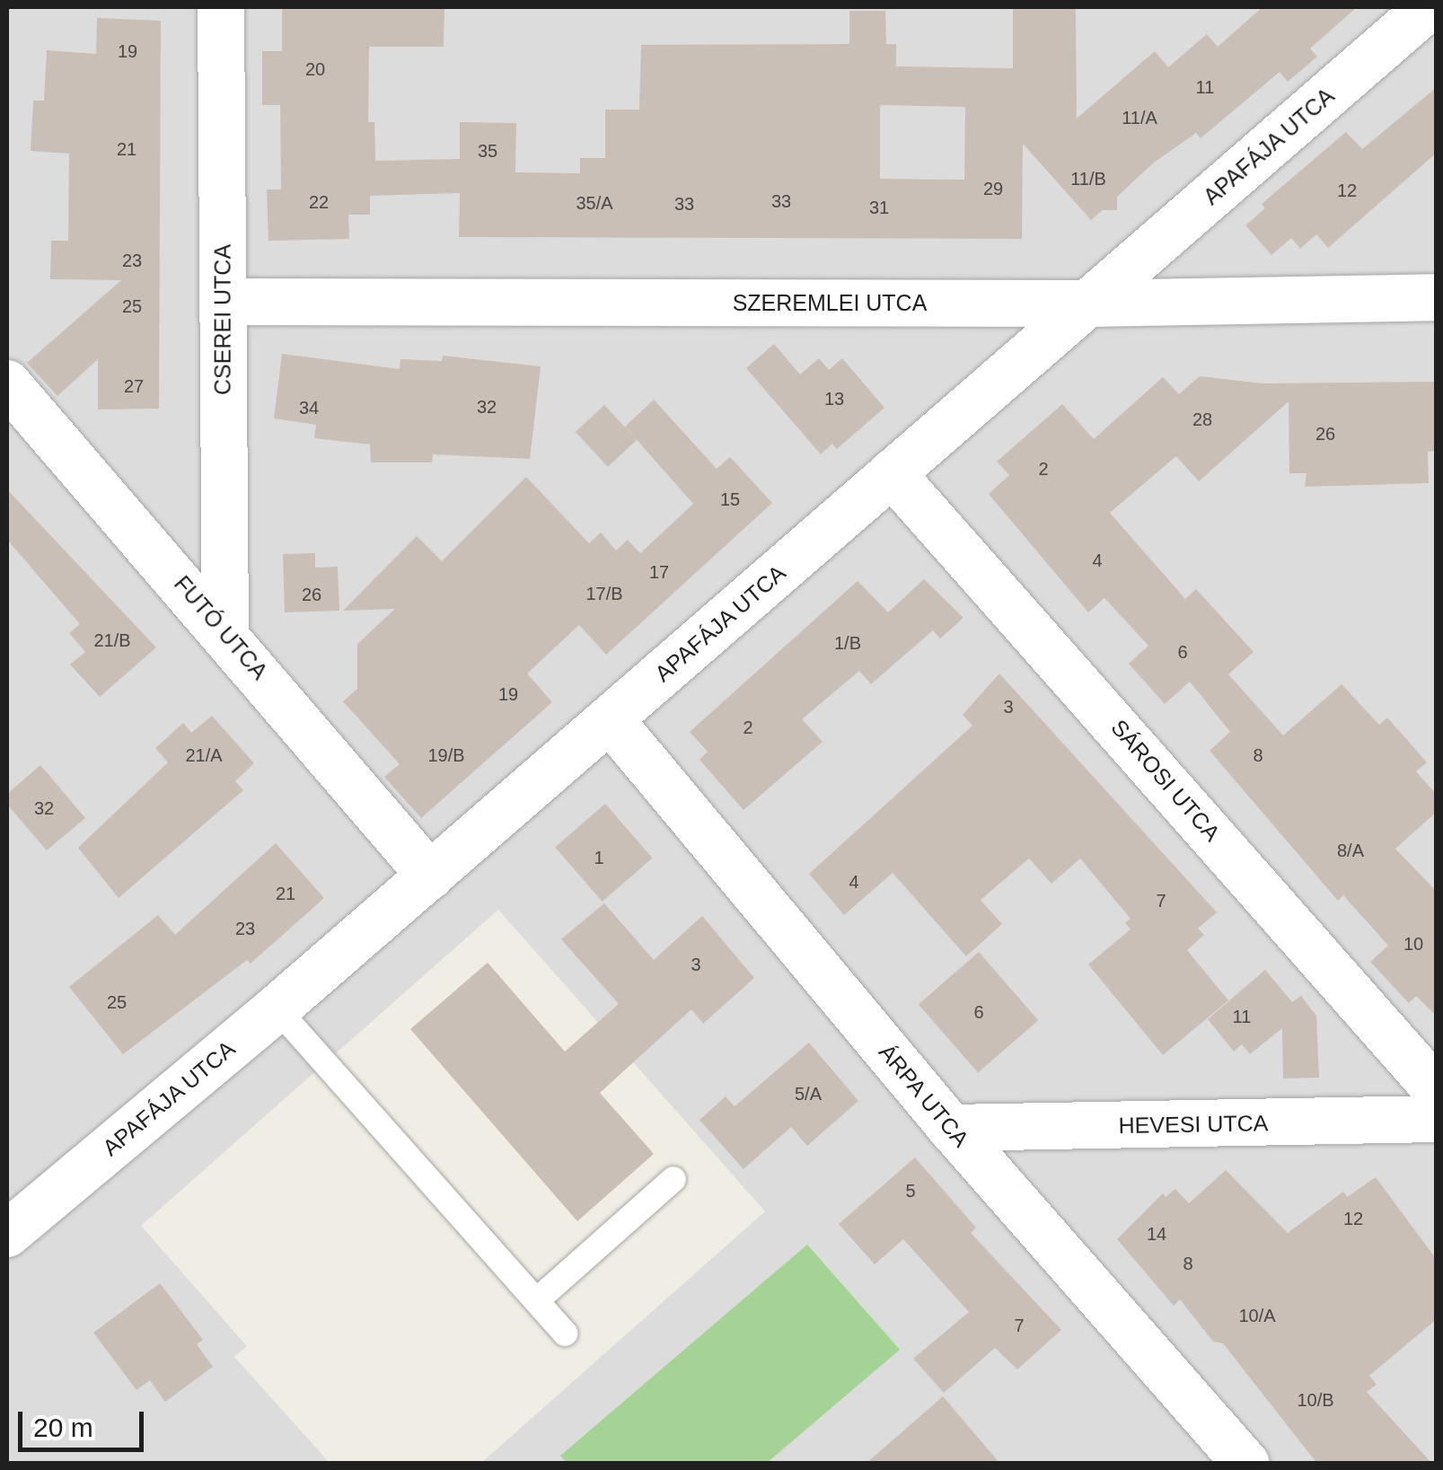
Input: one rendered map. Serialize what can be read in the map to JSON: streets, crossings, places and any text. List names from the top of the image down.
{
  "streets": {
    "street": [
      "APAFÁJA UTCA",
      "SZEREMLEI UTCA",
      "CSEREI UTCA",
      "FUTÓ UTCA",
      "SÁROSI UTCA",
      "ÁRPA UTCA",
      "HEVESI UTCA"
    ]
  },
  "crossings": [
    ["APAFÁJA UTCA", "SZEREMLEI UTCA"],
    ["APAFÁJA UTCA", "FUTÓ UTCA"],
    ["APAFÁJA UTCA", "SÁROSI UTCA"],
    ["APAFÁJA UTCA", "ÁRPA UTCA"],
    ["SZEREMLEI UTCA", "CSEREI UTCA"],
    ["CSEREI UTCA", "FUTÓ UTCA"],
    ["ÁRPA UTCA", "HEVESI UTCA"]
  ],
  "house_numbers": [
    "19",
    "20",
    "11",
    "11/A",
    "21",
    "35",
    "11/B",
    "29",
    "12",
    "33",
    "22",
    "35/A",
    "33",
    "31",
    "23",
    "25",
    "27",
    "13",
    "32",
    "34",
    "28",
    "26",
    "2",
    "15",
    "4",
    "17",
    "17/B",
    "26",
    "21/B",
    "1/B",
    "6",
    "19",
    "3",
    "2",
    "21/A",
    "19/B",
    "8",
    "32",
    "8/A",
    "1",
    "4",
    "21",
    "7",
    "23",
    "10",
    "3",
    "25",
    "6",
    "11",
    "5/A",
    "5",
    "12",
    "14",
    "8",
    "10/A",
    "7",
    "10/B"
  ],
  "scale_bar": "20 m"
}
